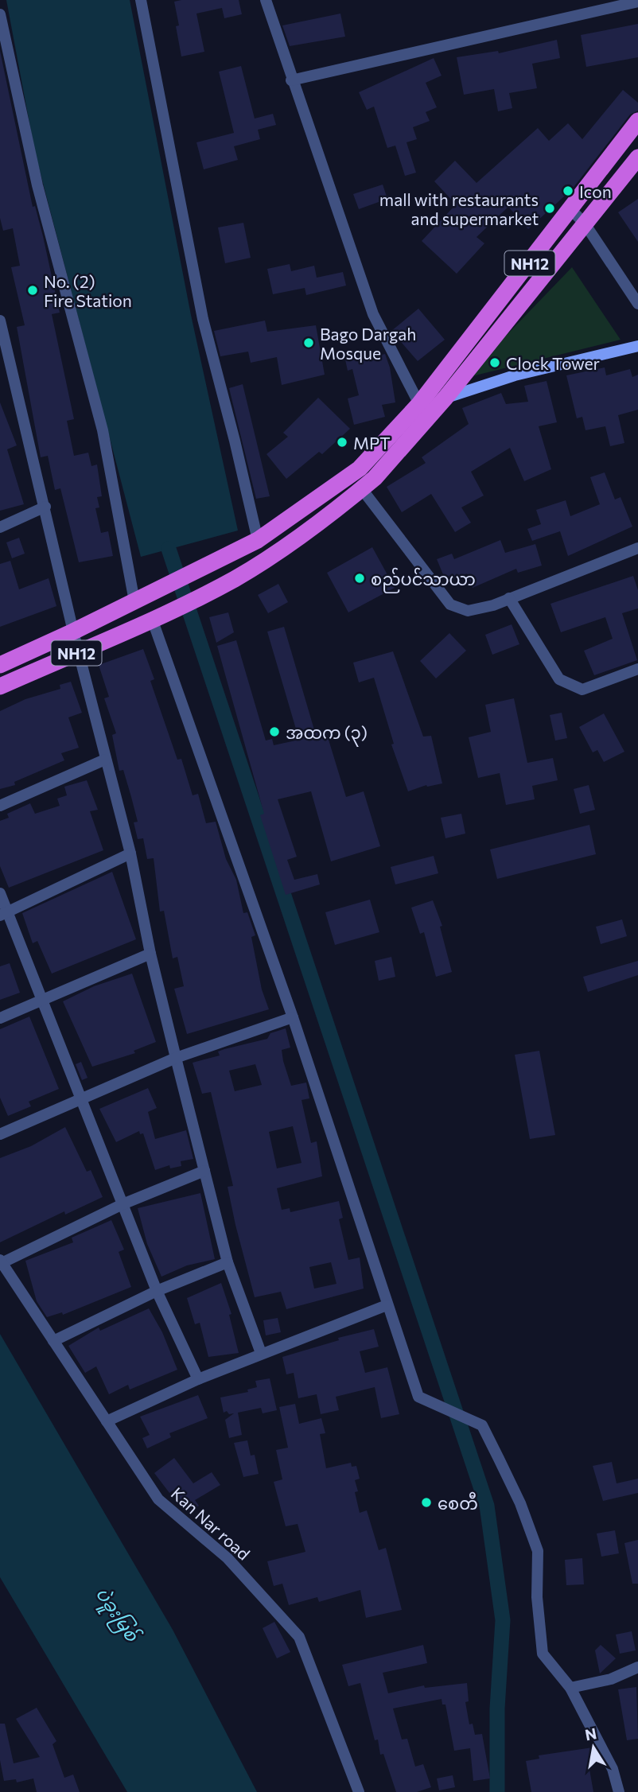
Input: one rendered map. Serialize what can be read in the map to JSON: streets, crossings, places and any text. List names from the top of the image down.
{
  "streets": {
    "highway": ["NH12"],
    "street": ["Kan Nar road"]
  },
  "water": ["ပဲခူးမြစ်"],
  "places": [
    "Icon",
    "mall with restaurants and supermarket",
    "No. (2) Fire Station",
    "Bago Dargah Mosque",
    "Clock Tower",
    "MPT",
    "စည်ပင်သာယာ",
    "အထက (၃)",
    "စေတီ"
  ],
  "north": "top"
}
